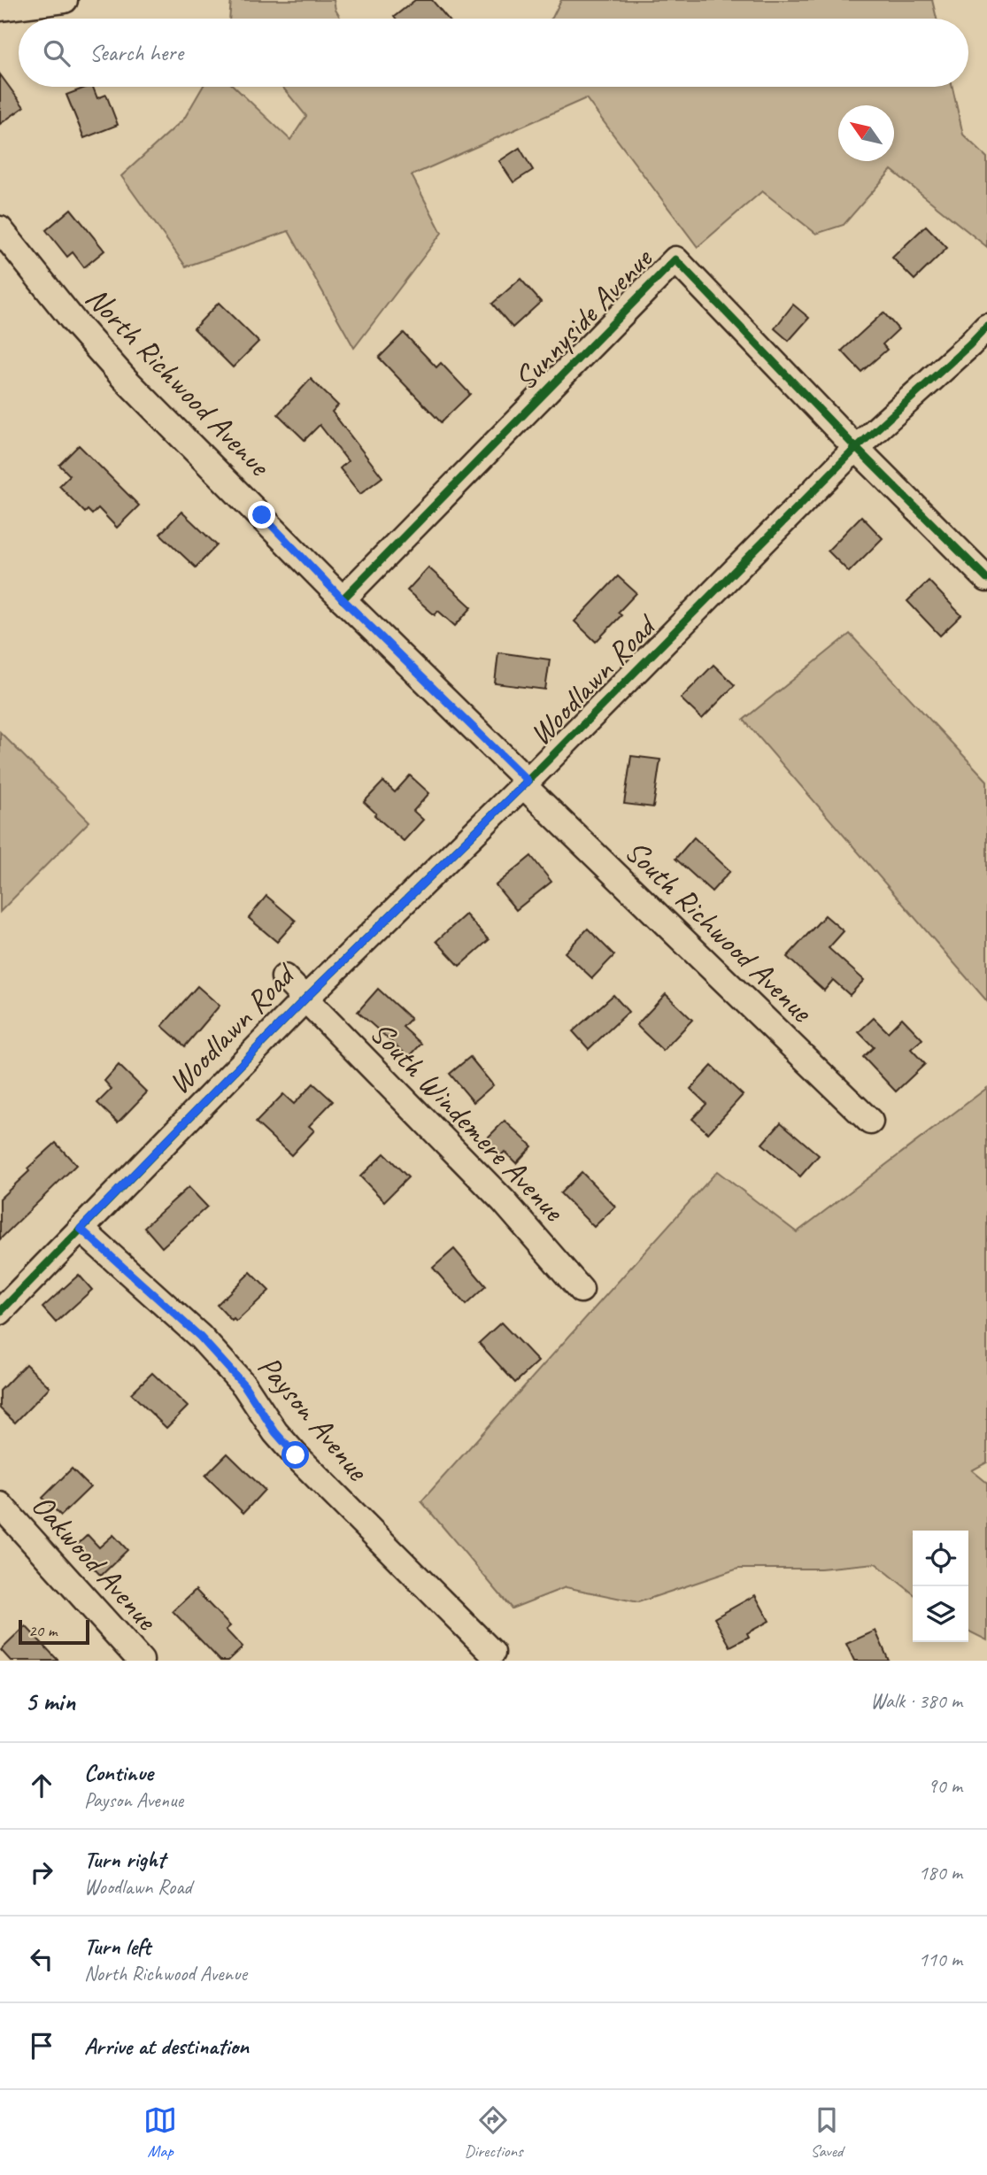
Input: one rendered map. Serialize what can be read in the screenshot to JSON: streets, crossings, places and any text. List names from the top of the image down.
{
  "streets": {
    "street": [
      "Sunnyside Avenue",
      "North Richwood Avenue",
      "Woodlawn Road",
      "South Richwood Avenue",
      "South Windemere Avenue",
      "Payson Avenue",
      "Oakwood Avenue"
    ]
  },
  "crossings": [
    ["Sunnyside Avenue", "North Richwood Avenue"],
    ["Sunnyside Avenue", "Woodlawn Road"],
    ["North Richwood Avenue", "Woodlawn Road"],
    ["North Richwood Avenue", "South Richwood Avenue"],
    ["Woodlawn Road", "South Richwood Avenue"],
    ["Woodlawn Road", "South Windemere Avenue"],
    ["Woodlawn Road", "Payson Avenue"]
  ],
  "scale_bar": "20 m",
  "north": "top left",
  "page": {
    "search": "Search here",
    "scale": "20 m",
    "heading": ["5 min", "Walk · 380 m"],
    "list": [
      ["Continue", "Payson Avenue", "90 m"],
      ["Turn right", "Woodlawn Road", "180 m"],
      ["Turn left", "North Richwood Avenue", "110 m"],
      "Arrive at destination"
    ],
    "nav": ["Map", "Directions", "Saved"]
  }
}
